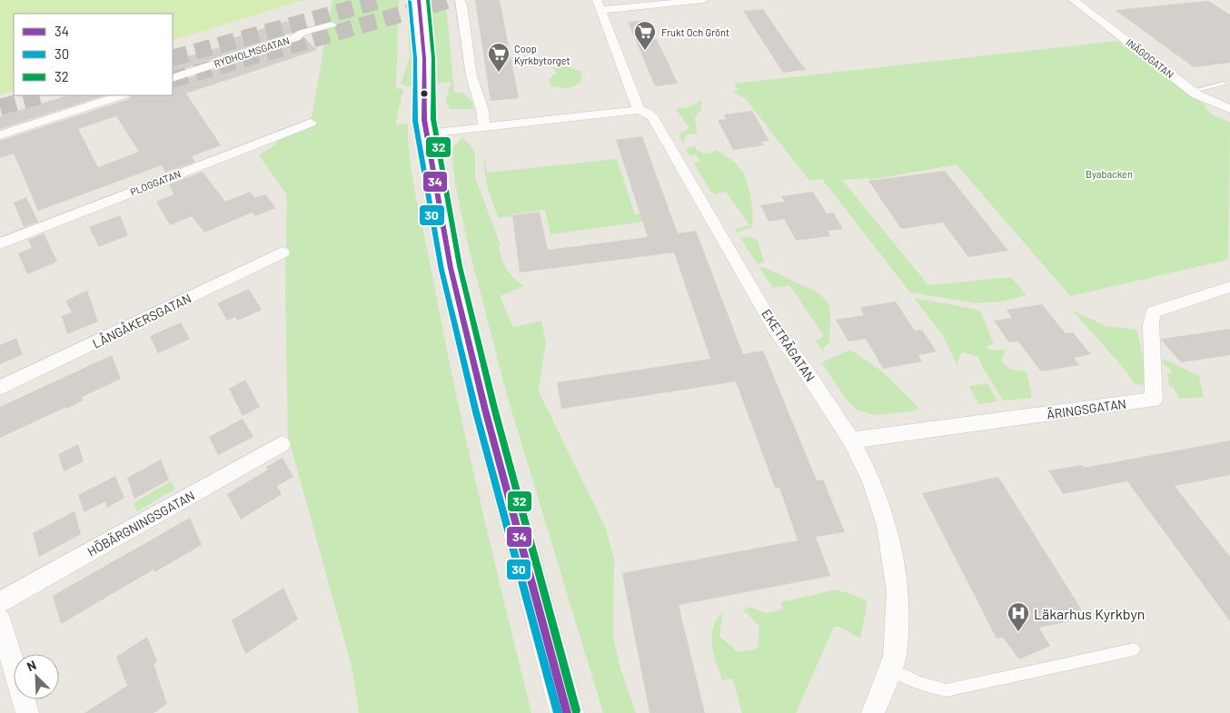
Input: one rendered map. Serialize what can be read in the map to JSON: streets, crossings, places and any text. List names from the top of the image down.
{
  "streets": {
    "street": [
      "RYDHOLMSGATAN",
      "INÄGOGATAN",
      "PLOGGATAN",
      "LÅNGÅKERSGATAN",
      "EKETRÄGATAN",
      "ÄRINGSGATAN",
      "HÖBÄRGNINGSGATAN"
    ]
  },
  "crossings": [
    ["EKETRÄGATAN", "ÄRINGSGATAN"]
  ],
  "parks": ["Byabacken"],
  "places": {
    "supermarket": ["Frukt Och Grönt", "Coop Kyrkbytorget"],
    "hospital": ["Läkarhus Kyrkbyn"]
  },
  "lines": ["transit line 34", "transit line 32", "transit line 30"],
  "legend": ["34", "30", "32"],
  "north": "top left"
}
